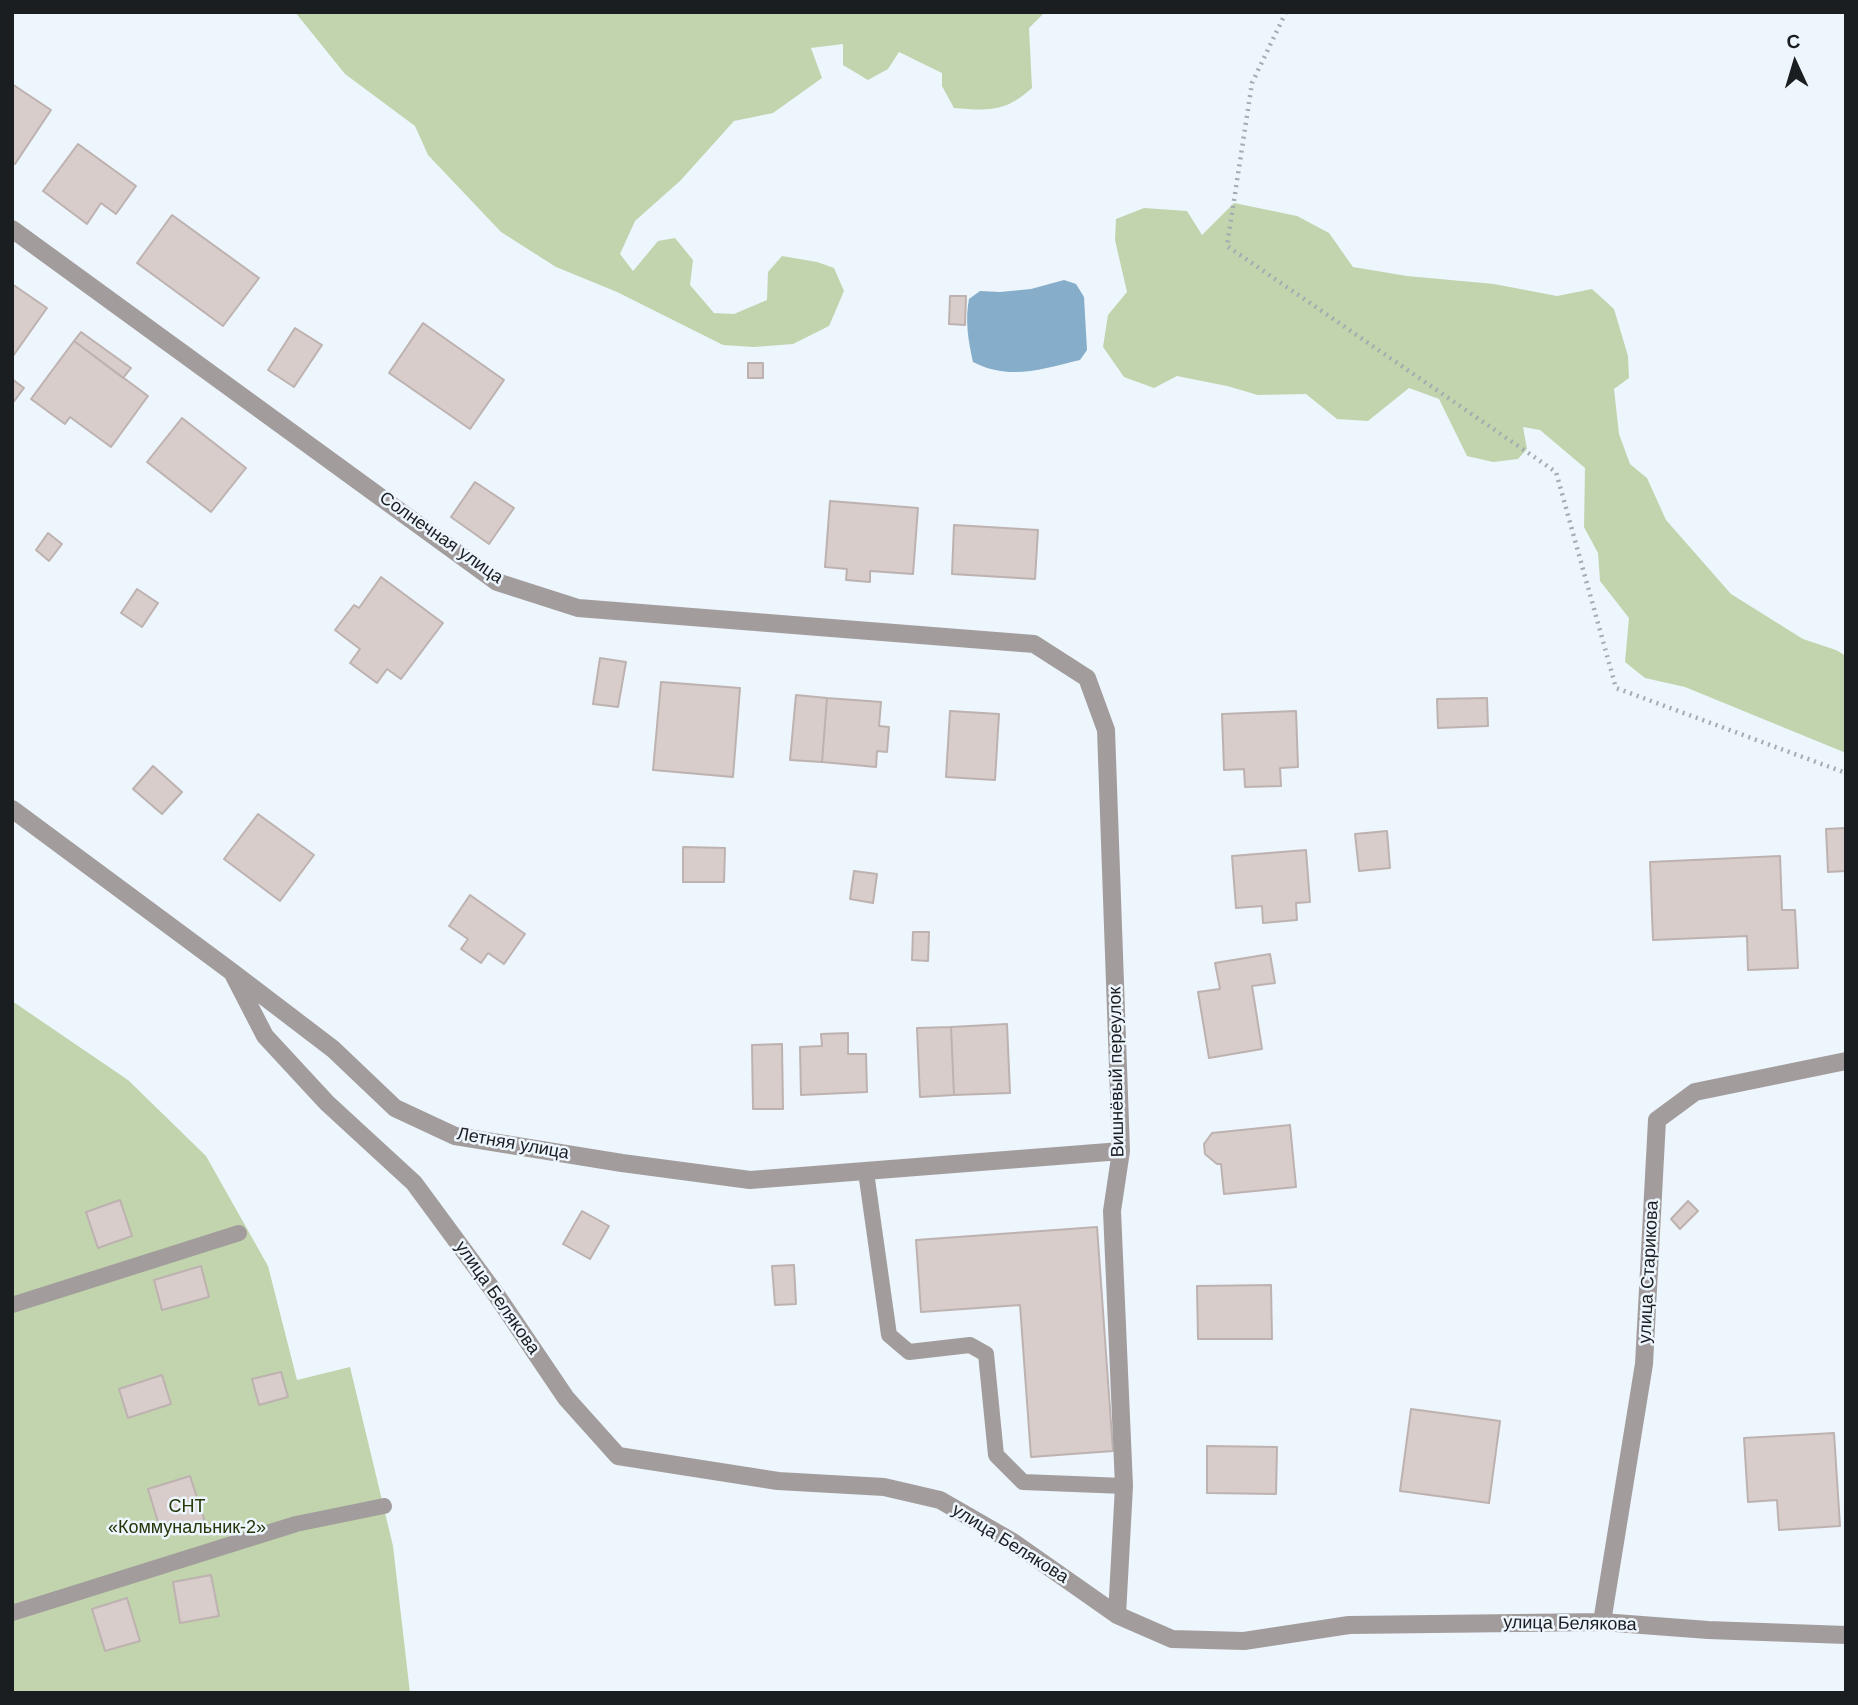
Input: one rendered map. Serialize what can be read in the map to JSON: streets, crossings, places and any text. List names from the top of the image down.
{
  "streets": {
    "street": [
      "Солнечная улица",
      "Вишнёвый переулок",
      "Летняя улица",
      "улица Старикова",
      "улица Белякова"
    ]
  },
  "crossings": [
    ["Солнечная улица", "Вишнёвый переулок"],
    ["Вишнёвый переулок", "Летняя улица"],
    ["Вишнёвый переулок", "улица Белякова"],
    ["Летняя улица", "улица Белякова"],
    ["улица Старикова", "улица Белякова"]
  ],
  "parks": ["СНТ «Коммунальник-2»"],
  "north": "top"
}
